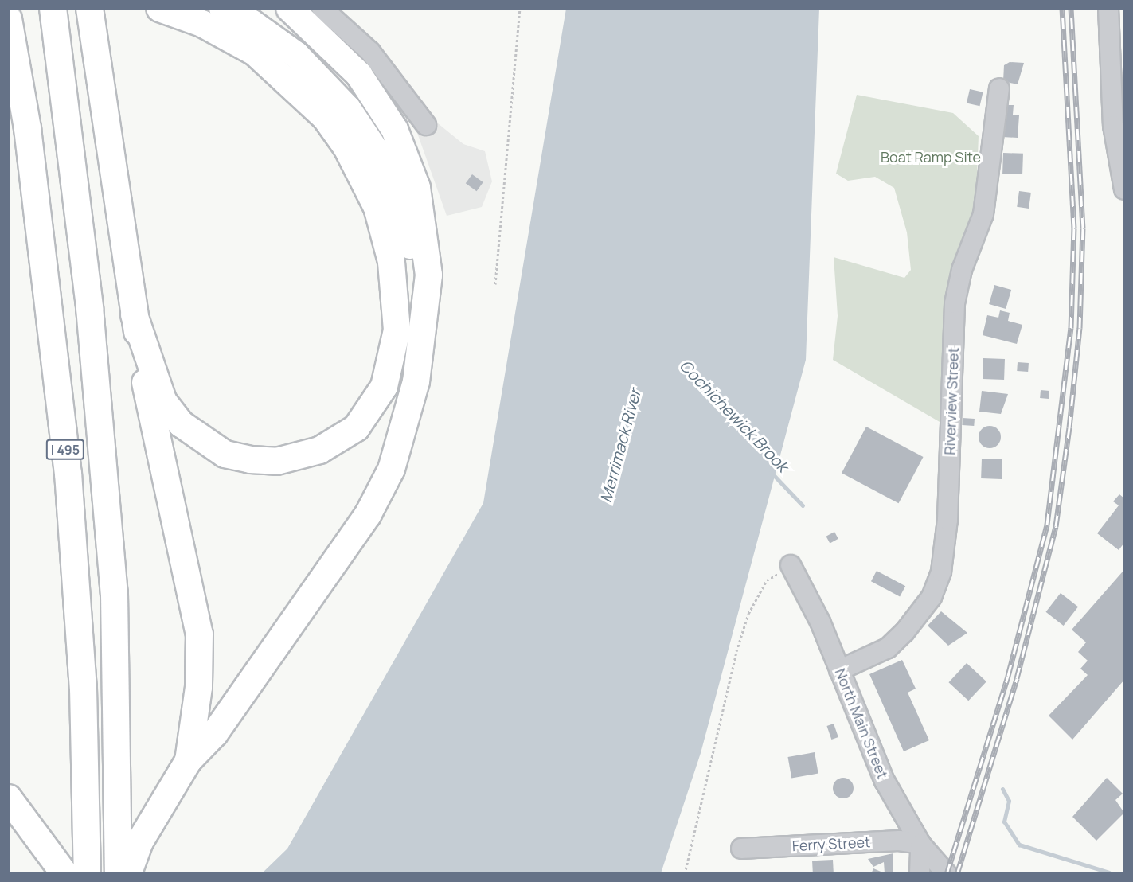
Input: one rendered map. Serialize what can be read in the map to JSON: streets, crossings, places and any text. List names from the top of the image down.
{
  "streets": {
    "highway": ["I 495"],
    "street": ["Riverview Street", "North Main Street", "Ferry Street"]
  },
  "crossings": [
    ["Riverview Street", "North Main Street"],
    ["North Main Street", "Ferry Street"]
  ],
  "water": ["Cochichewick Brook", "Merrimack River"],
  "parks": ["Boat Ramp Site"]
}
